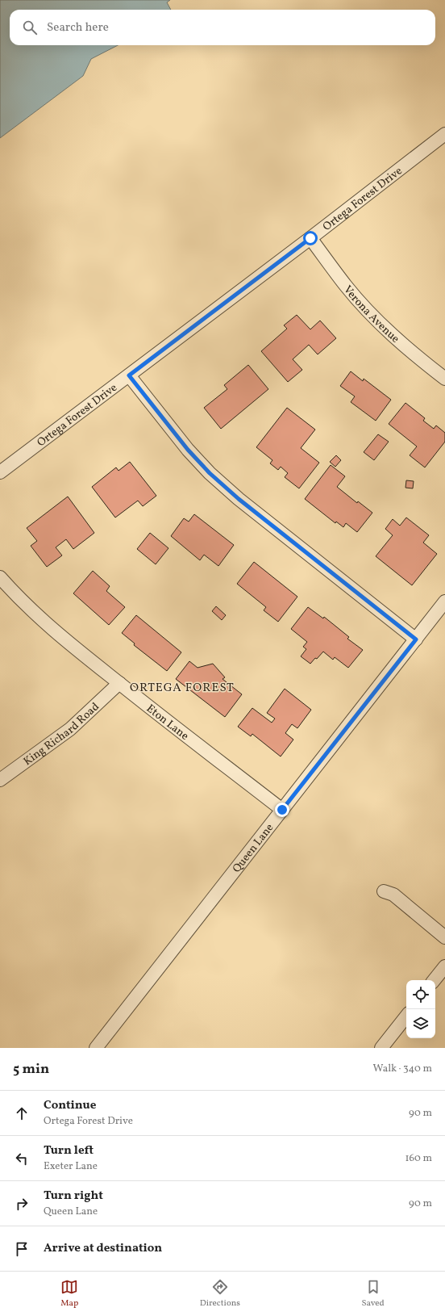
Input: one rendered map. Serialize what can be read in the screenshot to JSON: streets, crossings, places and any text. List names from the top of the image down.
{
  "streets": {
    "street": [
      "Ortega Forest Drive",
      "Verona Avenue",
      "Eton Lane",
      "King Richard Road",
      "Queen Lane"
    ]
  },
  "crossings": [
    ["Ortega Forest Drive", "Verona Avenue"],
    ["Eton Lane", "King Richard Road"],
    ["Eton Lane", "Queen Lane"]
  ],
  "districts": ["ORTEGA FOREST"],
  "page": {
    "search": "Search here",
    "heading": ["5 min", "Walk · 340 m"],
    "list": [
      ["Continue", "Ortega Forest Drive", "90 m"],
      ["Turn left", "Exeter Lane", "160 m"],
      ["Turn right", "Queen Lane", "90 m"],
      "Arrive at destination"
    ],
    "nav": ["Map", "Directions", "Saved"]
  }
}
